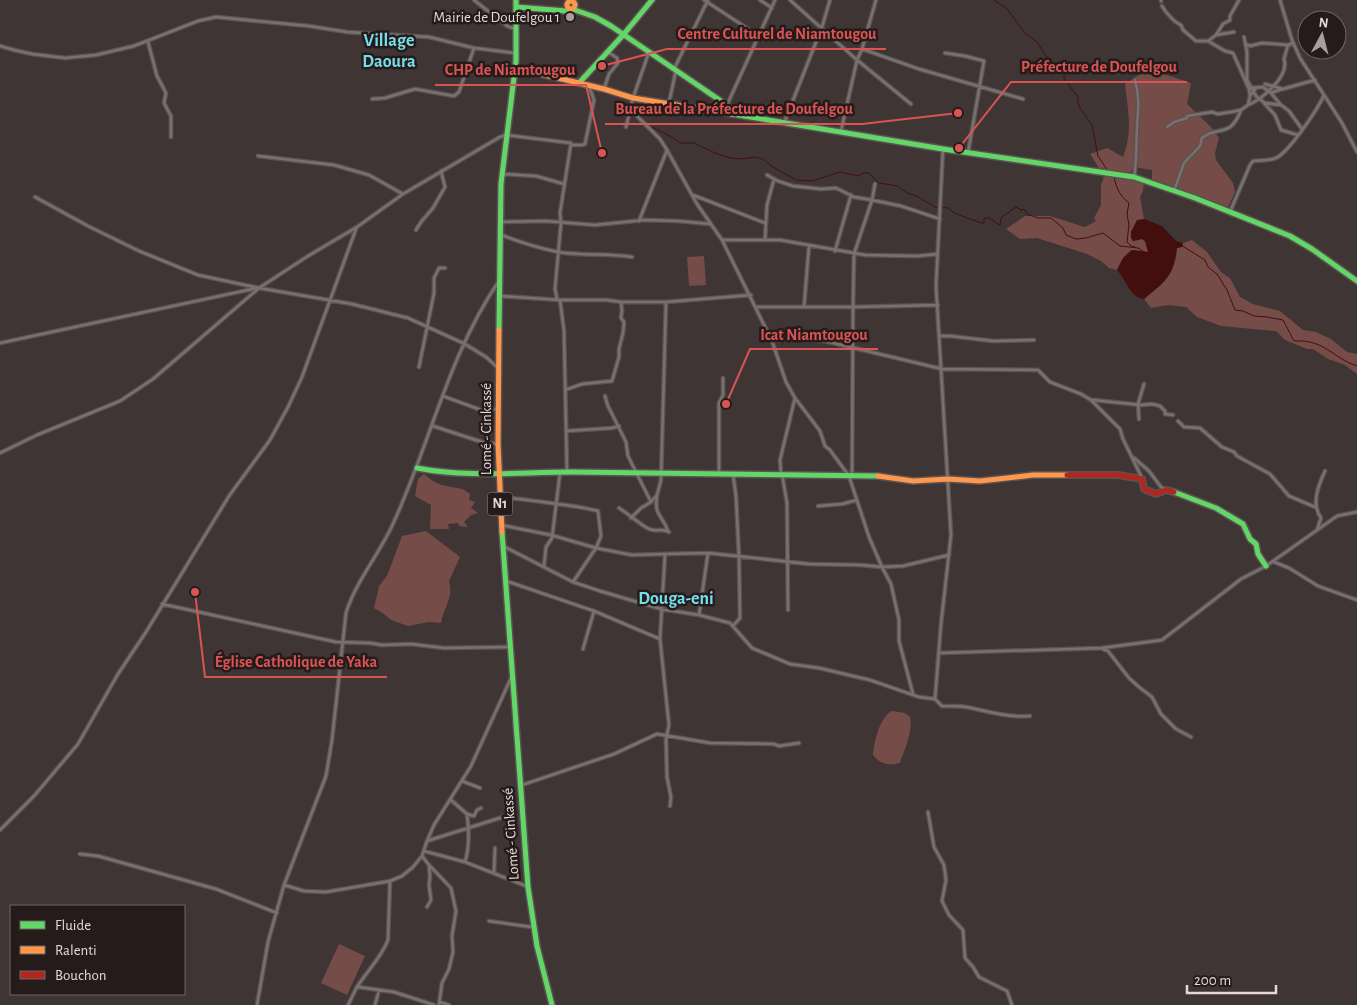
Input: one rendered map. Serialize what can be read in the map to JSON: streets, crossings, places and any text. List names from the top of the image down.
{
  "streets": {
    "main road": ["Lomé - Cinkassé", "N1"]
  },
  "districts": ["Village Daoura", "Douga-eni"],
  "places": [
    "Mairie de Doufelgou 1",
    "Centre Culturel de Niamtougou",
    "Bureau de la Préfecture de Doufelgou",
    "Préfecture de Doufelgou",
    "CHP de Niamtougou",
    "Icat Niamtougou",
    "Église Catholique de Yaka"
  ],
  "legend": ["Fluide", "Ralenti", "Bouchon"],
  "scale_bar": "200 m",
  "north": "top"
}
